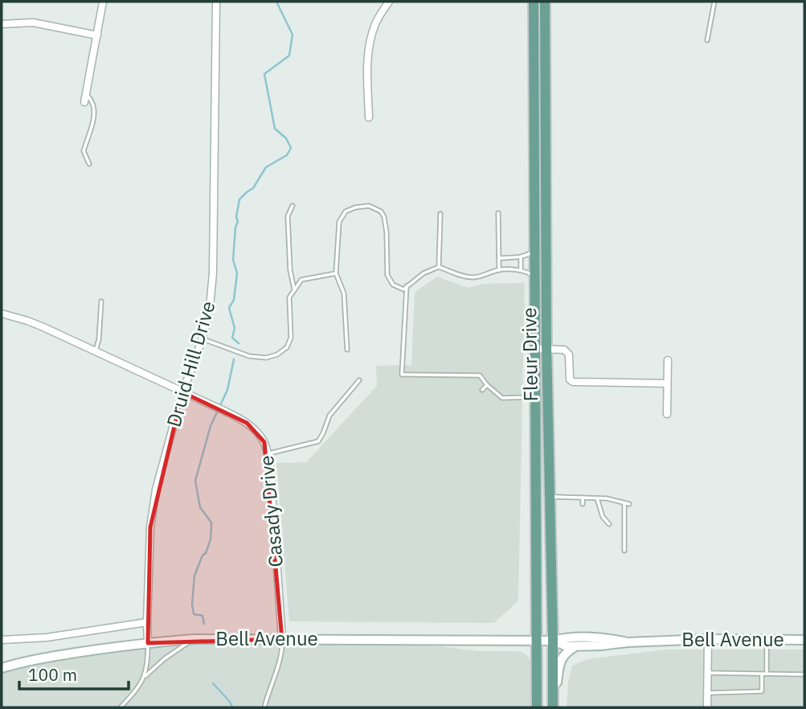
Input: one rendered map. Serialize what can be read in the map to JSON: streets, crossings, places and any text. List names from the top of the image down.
{
  "streets": {
    "main road": ["Fleur Drive", "Bell Avenue"],
    "street": ["Druid Hill Drive", "Casady Drive"]
  },
  "crossings": [
    ["Fleur Drive", "Bell Avenue"],
    ["Druid Hill Drive", "Casady Drive"],
    ["Casady Drive", "Bell Avenue"]
  ],
  "scale_bar": "100 m"
}
